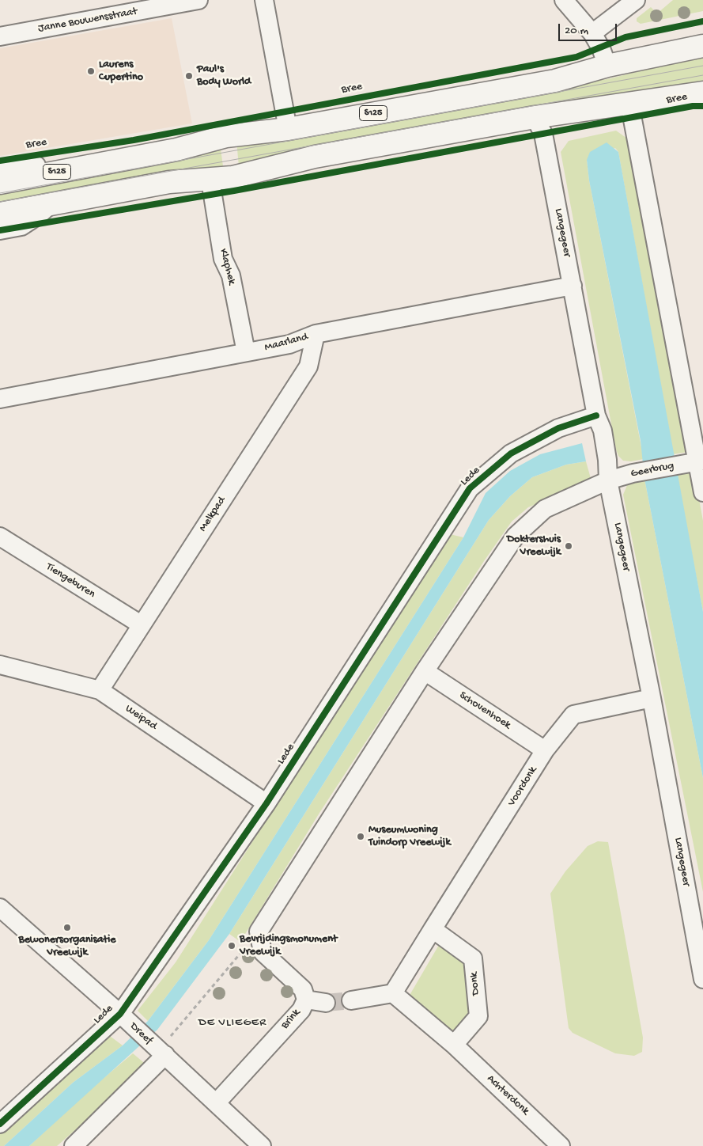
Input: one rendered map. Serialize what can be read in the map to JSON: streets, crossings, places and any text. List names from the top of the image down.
{
  "streets": {
    "main road": ["Bree", "S125"],
    "street": [
      "Janne Bouwensstraat",
      "Langegeer",
      "Klaphek",
      "Maarland",
      "Geerbrug",
      "Lede",
      "Melkpad",
      "Tiengeburen",
      "Schovenhoek",
      "Weipad",
      "Voordonk",
      "Donk",
      "Brink",
      "Dreef",
      "Achterdonk"
    ]
  },
  "crossings": [
    ["Bree", "Langegeer"],
    ["Bree", "Klaphek"],
    ["Langegeer", "Maarland"],
    ["Langegeer", "Geerbrug"],
    ["Langegeer", "Lede"],
    ["Langegeer", "Voordonk"],
    ["Klaphek", "Maarland"],
    ["Maarland", "Melkpad"],
    ["Lede", "Weipad"],
    ["Lede", "Dreef"],
    ["Melkpad", "Tiengeburen"],
    ["Melkpad", "Weipad"],
    ["Schovenhoek", "Voordonk"],
    ["Voordonk", "Donk"],
    ["Donk", "Achterdonk"],
    ["Brink", "Dreef"]
  ],
  "districts": ["DE VLIEGER"],
  "places": [
    "Laurens Cupertino",
    "Paul's Body World",
    "Doktershuis Vreewijk",
    "Museumwoning Tuindorp Vreewijk",
    "Bewonersorganisatie Vreewijk",
    "Bevrijdingsmonument Vreewijk"
  ],
  "scale_bar": "20 m"
}
